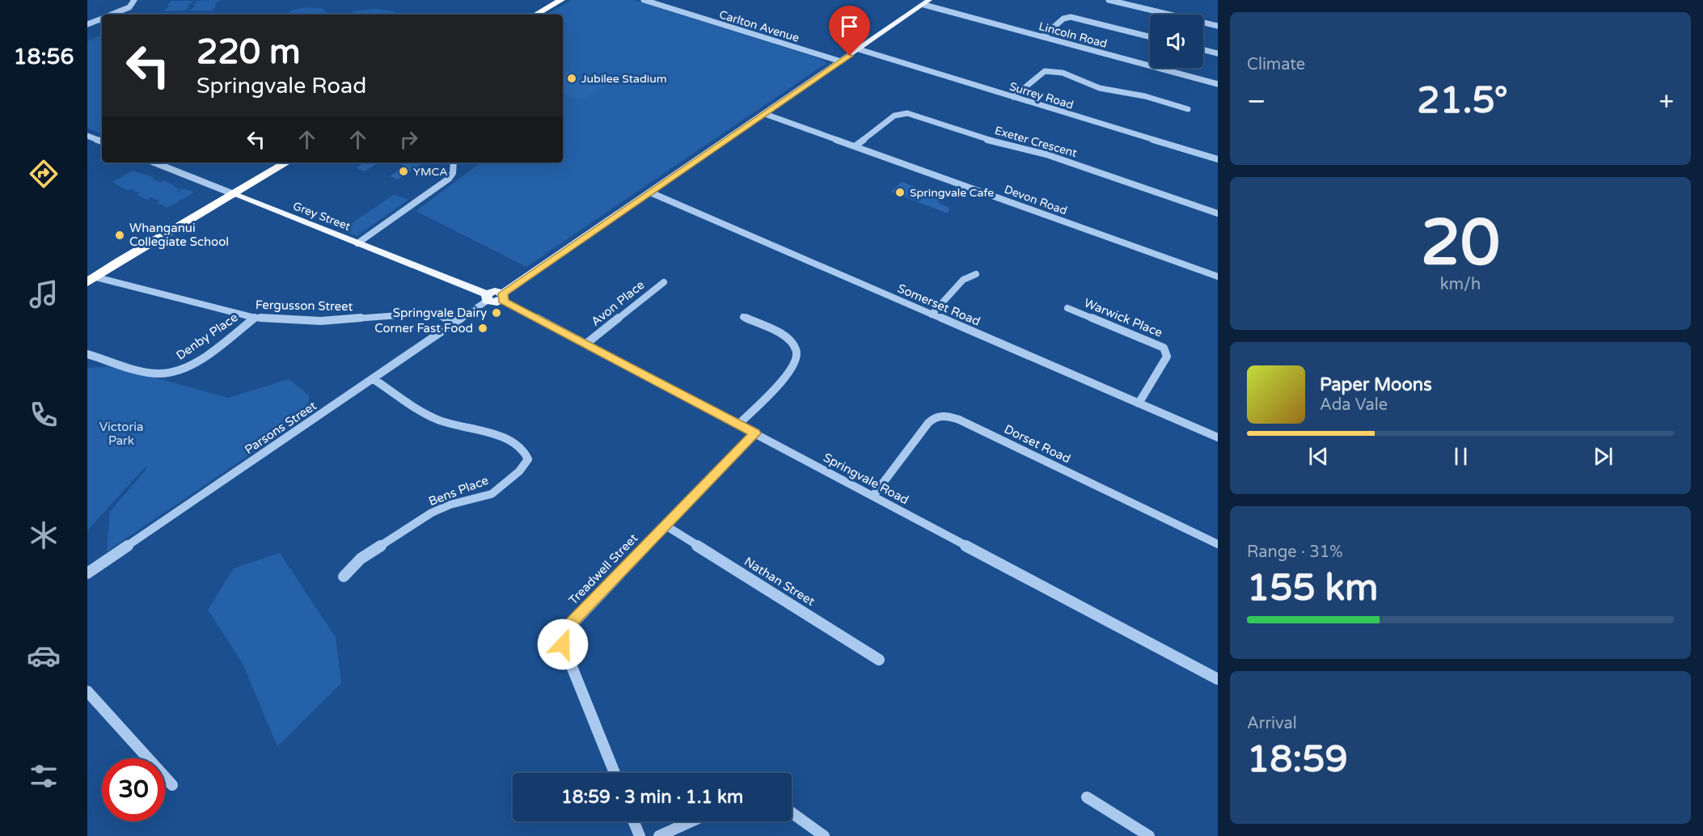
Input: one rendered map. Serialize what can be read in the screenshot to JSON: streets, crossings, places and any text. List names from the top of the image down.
{
  "streets": {
    "main road": ["Grey Street"],
    "street": [
      "Carlton Avenue",
      "Lincoln Road",
      "Surrey Road",
      "Exeter Crescent",
      "Devon Road",
      "Avon Place",
      "Somerset Road",
      "Fergusson Street",
      "Warwick Place",
      "Denby Place",
      "Parsons Street",
      "Dorset Road",
      "Springvale Road",
      "Bens Place",
      "Treadwell Street",
      "Nathan Street"
    ]
  },
  "crossings": [
    ["Exeter Crescent", "Devon Road"],
    ["Grey Street", "Parsons Street"],
    ["Avon Place", "Springvale Road"],
    ["Somerset Road", "Warwick Place"],
    ["Fergusson Street", "Denby Place"],
    ["Fergusson Street", "Parsons Street"],
    ["Parsons Street", "Bens Place"],
    ["Dorset Road", "Springvale Road"],
    ["Springvale Road", "Treadwell Street"],
    ["Treadwell Street", "Nathan Street"]
  ],
  "parks": ["Victoria Park"],
  "places": [
    "Jubilee Stadium",
    "YMCA",
    "Springvale Cafe",
    "Whanganui Collegiate School",
    "Springvale Dairy",
    "Corner Fast Food"
  ],
  "page": {
    "tabs": "18:56",
    "tile": [
      "Climate",
      ["20", "km/h"],
      ["Range · 31%", "155 km"],
      ["Arrival", "18:59"]
    ],
    "turn": ["220 m", "Springvale Road"],
    "heat": ["−", "21.5°", "+"],
    "song": ["Paper Moons", "Ada Vale"],
    "limit": "30",
    "trip": "18:59 · 3 min · 1.1 km"
  }
}
